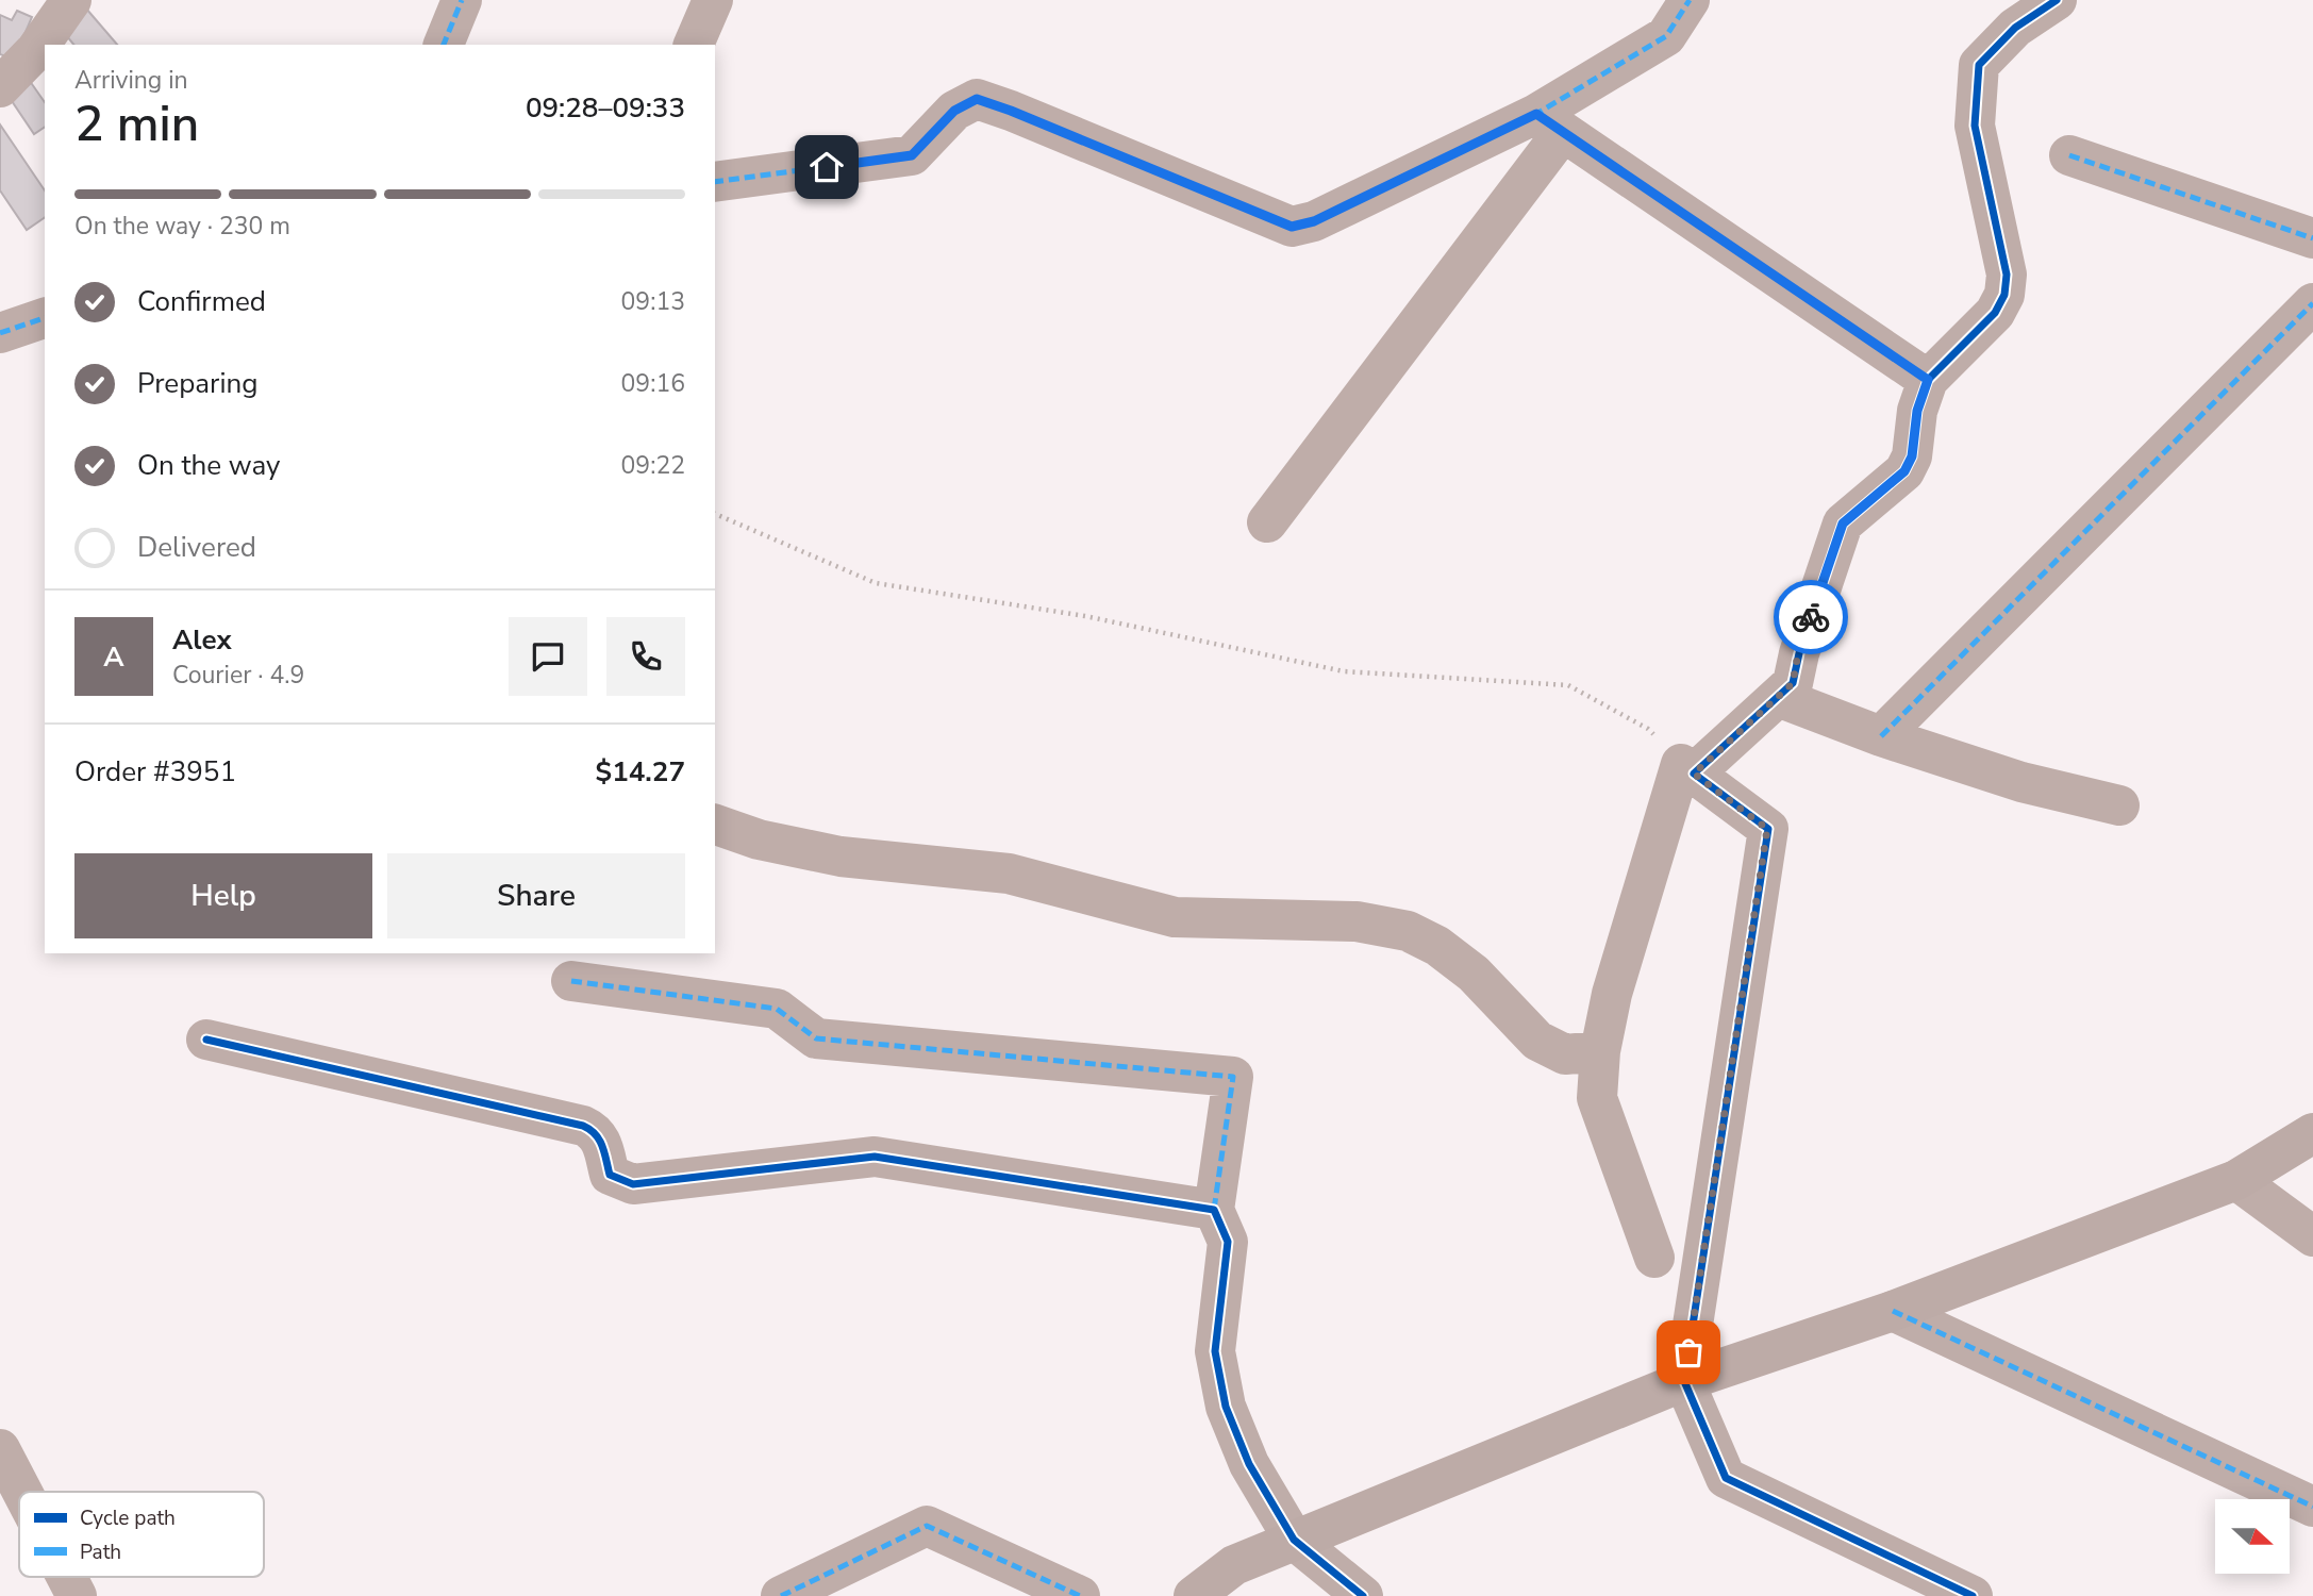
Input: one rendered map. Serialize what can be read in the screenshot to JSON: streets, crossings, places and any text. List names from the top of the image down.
{
  "legend": ["Cycle path", "Path"],
  "north": "right",
  "page": {
    "heading": ["2 min", "Arriving in", "09:28–09:33"],
    "panel": [
      "Alex",
      "Courier · 4.9",
      "Order #3951",
      "$14.27"
    ],
    "bar": "On the way · 230 m",
    "list": [
      ["Confirmed", "09:13"],
      ["Preparing", "09:16"],
      ["On the way", "09:22"],
      "Delivered"
    ],
    "round": "A",
    "buttons": ["Help", "Share"]
  }
}
